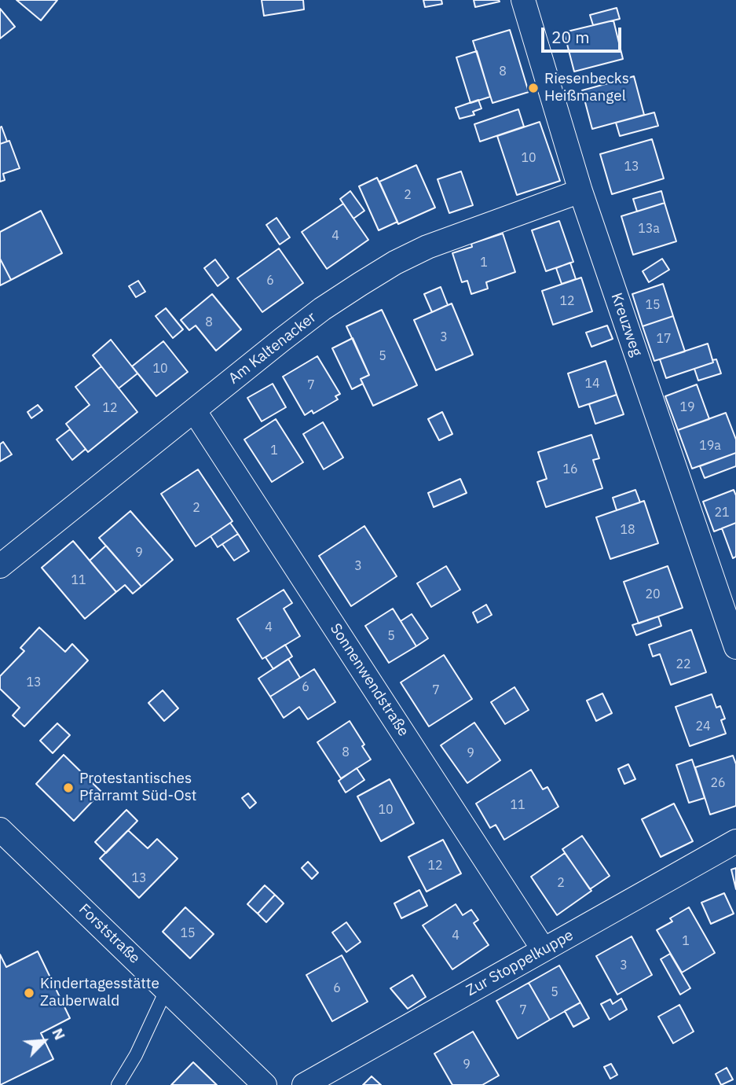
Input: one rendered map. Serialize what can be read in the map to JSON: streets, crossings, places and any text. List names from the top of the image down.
{
  "streets": {
    "street": [
      "Kreuzweg",
      "Am Kaltenacker",
      "Sonnenwendstraße",
      "Forststraße",
      "Zur Stoppelkuppe"
    ]
  },
  "crossings": [
    ["Kreuzweg", "Am Kaltenacker"],
    ["Am Kaltenacker", "Sonnenwendstraße"],
    ["Sonnenwendstraße", "Zur Stoppelkuppe"]
  ],
  "places": ["Riesenbecks Heißmangel", "Protestantisches Pfarramt Süd-Ost", "Kindertagesstätte Zauberwald"],
  "house_numbers": [
    "8",
    "10",
    "13",
    "2",
    "13a",
    "4",
    "1",
    "6",
    "12",
    "15",
    "8",
    "3",
    "17",
    "5",
    "10",
    "14",
    "7",
    "19",
    "12",
    "19a",
    "1",
    "16",
    "2",
    "21",
    "18",
    "9",
    "3",
    "11",
    "20",
    "4",
    "5",
    "22",
    "13",
    "6",
    "7",
    "24",
    "8",
    "9",
    "26",
    "11",
    "10",
    "12",
    "13",
    "2",
    "15",
    "4",
    "1",
    "3",
    "6",
    "5",
    "7",
    "9"
  ],
  "scale_bar": "20 m",
  "north": "top right"
}
